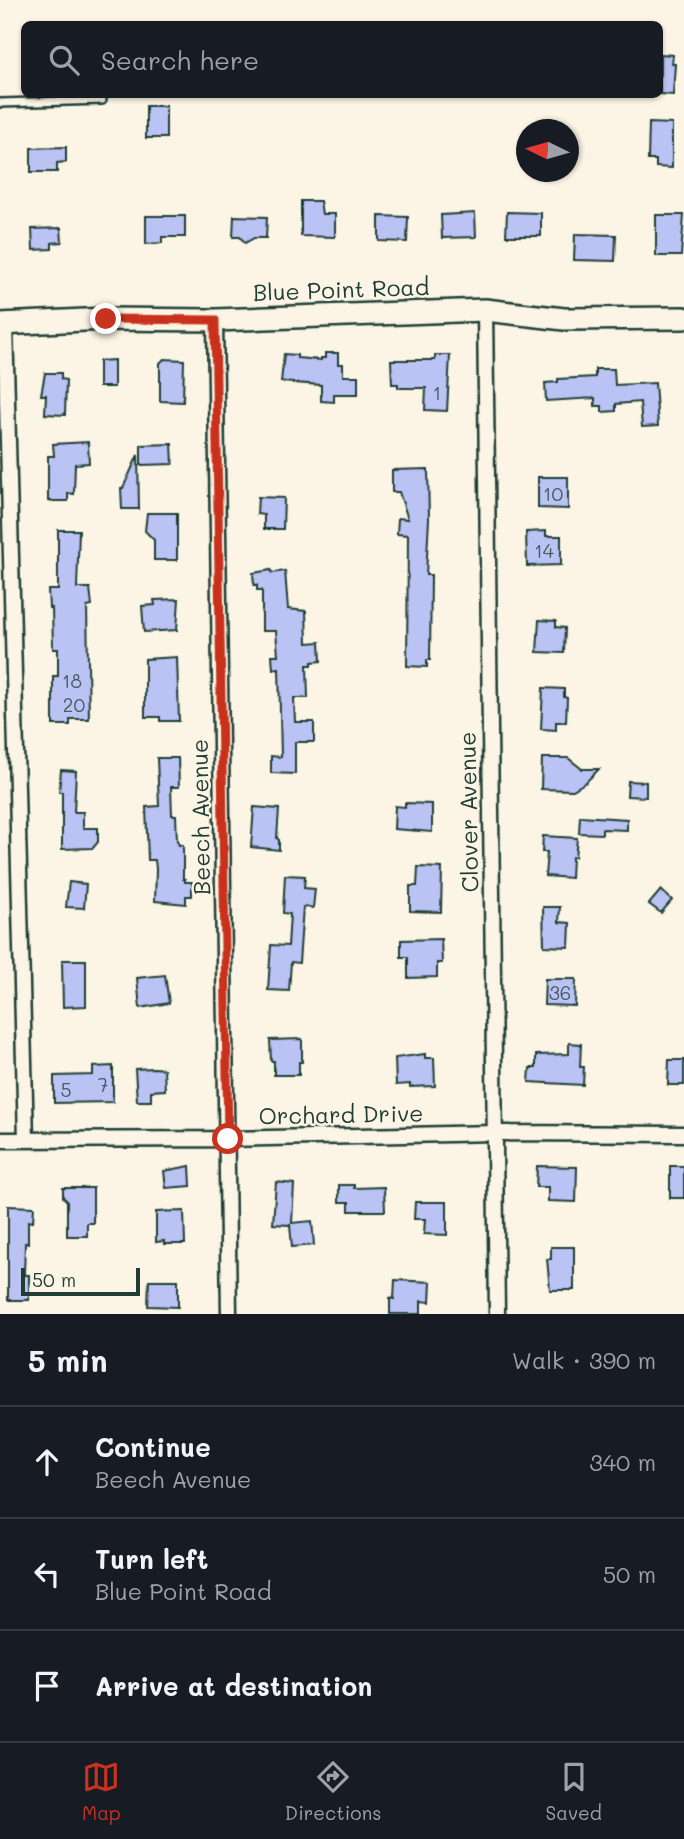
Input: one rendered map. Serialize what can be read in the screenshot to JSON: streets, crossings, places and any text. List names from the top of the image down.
{
  "streets": {
    "street": [
      "Blue Point Road",
      "Clover Avenue",
      "Beech Avenue",
      "Orchard Drive"
    ]
  },
  "crossings": [
    ["Blue Point Road", "Clover Avenue"],
    ["Blue Point Road", "Beech Avenue"],
    ["Clover Avenue", "Orchard Drive"],
    ["Beech Avenue", "Orchard Drive"]
  ],
  "house_numbers": [
    "1",
    "10",
    "14",
    "18",
    "20",
    "36",
    "7",
    "5"
  ],
  "scale_bar": "50 m",
  "north": "left",
  "page": {
    "search": "Search here",
    "scale": "50 m",
    "heading": ["5 min", "Walk · 390 m"],
    "list": [
      ["Continue", "Beech Avenue", "340 m"],
      ["Turn left", "Blue Point Road", "50 m"],
      "Arrive at destination"
    ],
    "nav": ["Map", "Directions", "Saved"]
  }
}
